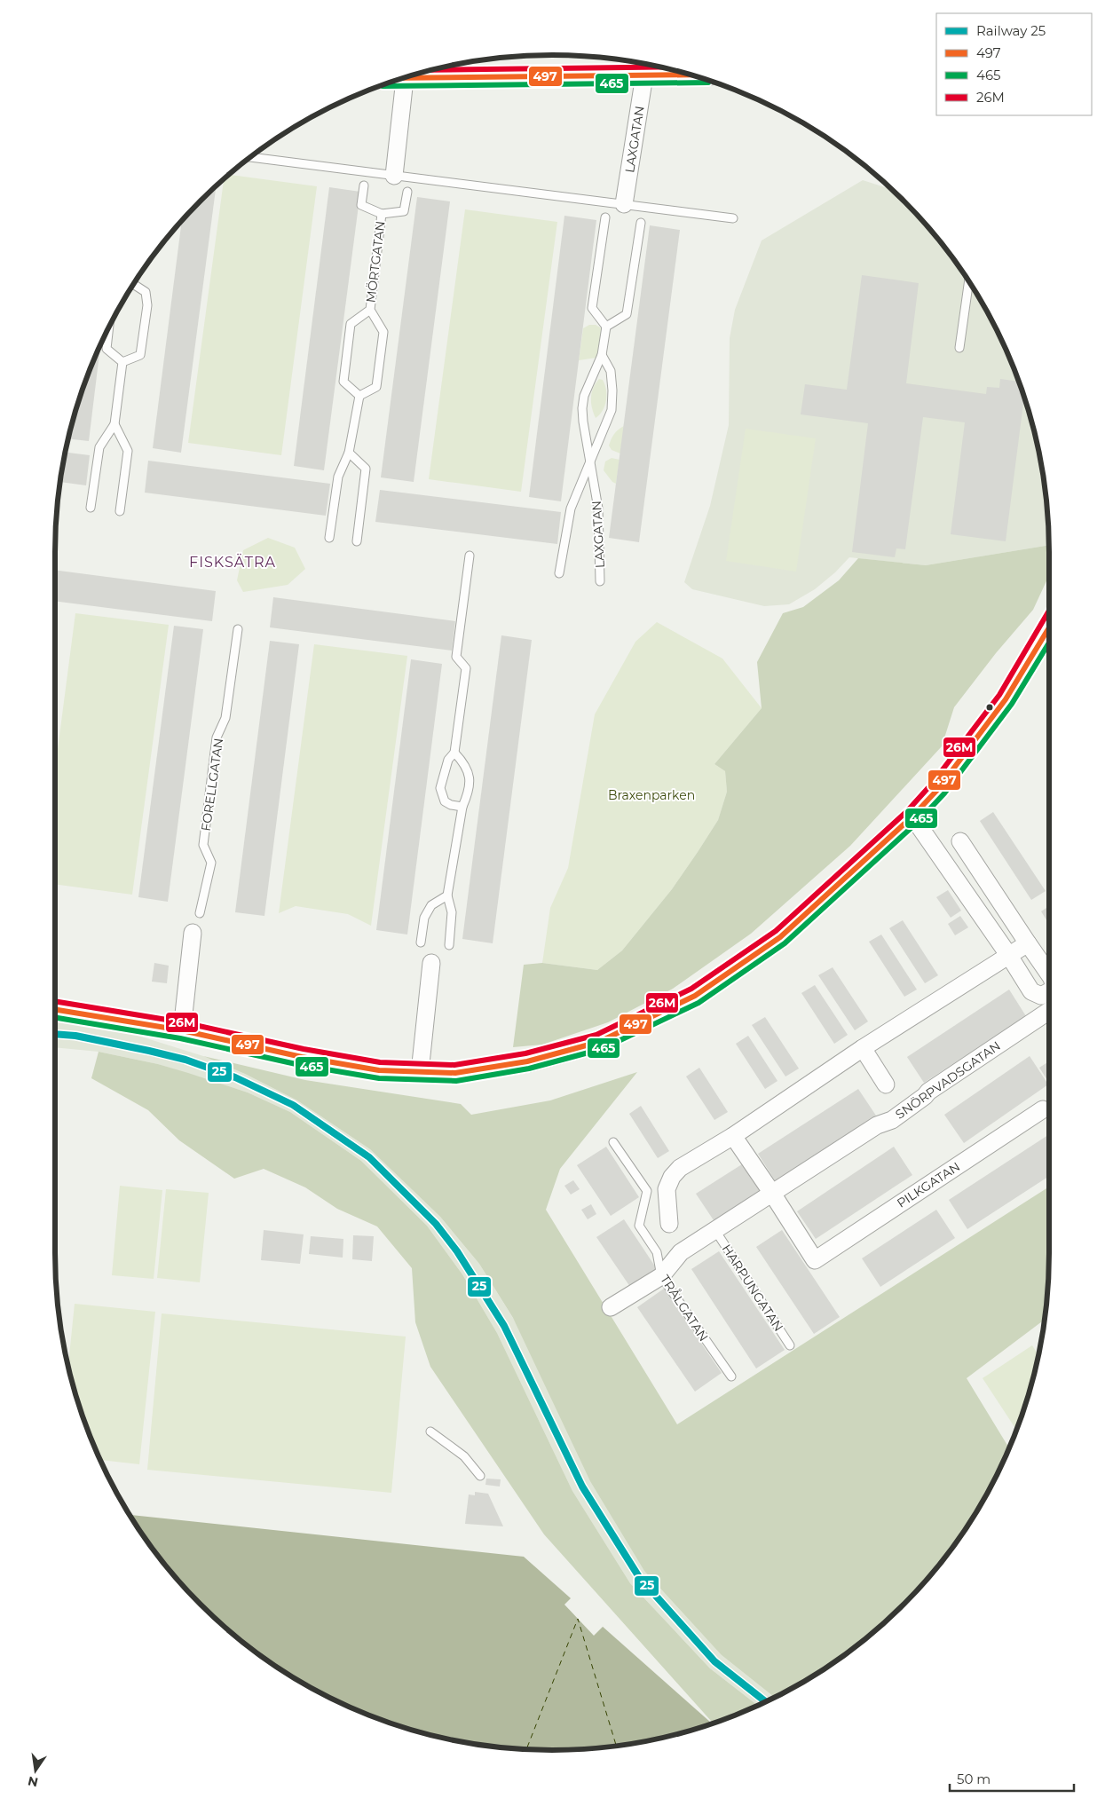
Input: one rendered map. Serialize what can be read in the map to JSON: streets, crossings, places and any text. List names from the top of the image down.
{
  "streets": {
    "street": ["LAXGATAN", "SNÖRPVADSGATAN", "PILKGATAN"],
    "lane": [
      "MÖRTGATAN",
      "FORELLGATAN",
      "HARPUNGATAN",
      "TRÅLGATAN"
    ]
  },
  "crossings": [
    ["SNÖRPVADSGATAN", "PILKGATAN"],
    ["SNÖRPVADSGATAN", "HARPUNGATAN"],
    ["SNÖRPVADSGATAN", "TRÅLGATAN"]
  ],
  "districts": ["FISKSÄTRA"],
  "parks": ["Braxenparken"],
  "lines": [
    "transit line 26M",
    "transit line 497",
    "transit line 465",
    "rail line 25"
  ],
  "legend": [
    "Railway 25",
    "497",
    "465",
    "26M"
  ],
  "scale_bar": "50 m",
  "north": "bottom"
}
